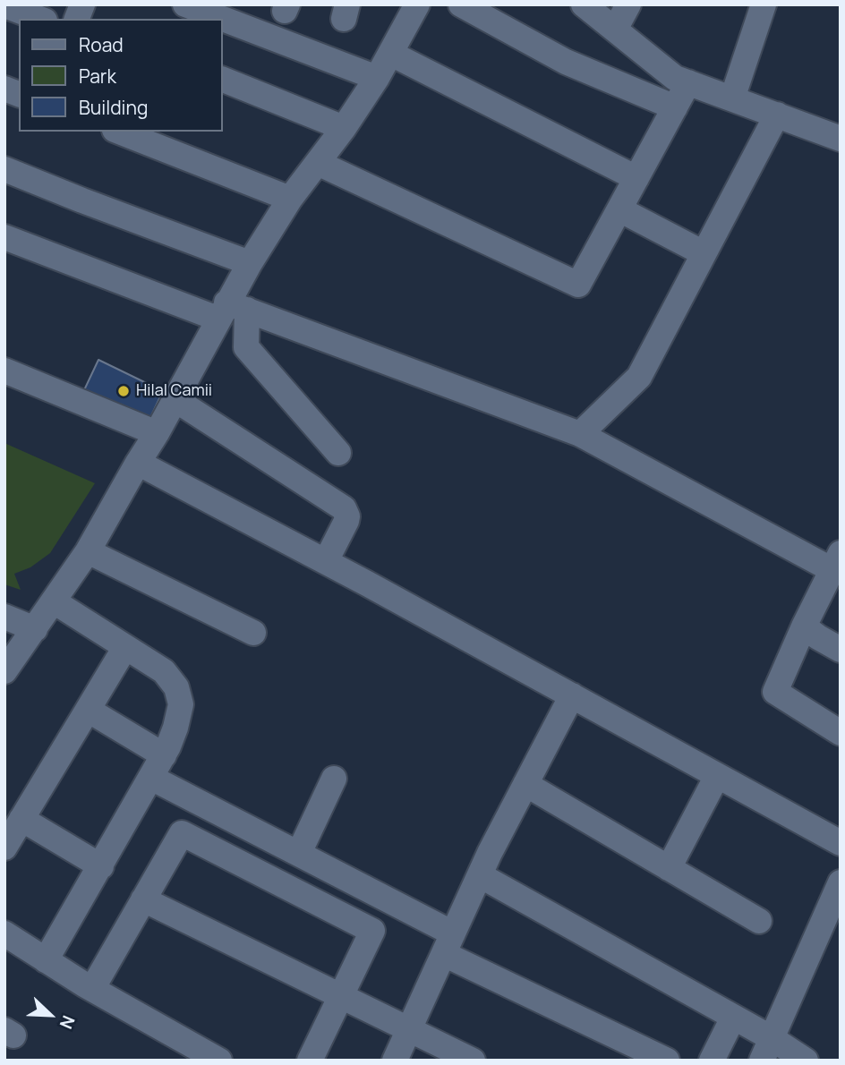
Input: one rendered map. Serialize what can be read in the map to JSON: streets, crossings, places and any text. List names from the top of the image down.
{
  "places": ["Hilal Camii"],
  "legend": ["Road", "Park", "Building"],
  "north": "bottom right"
}
